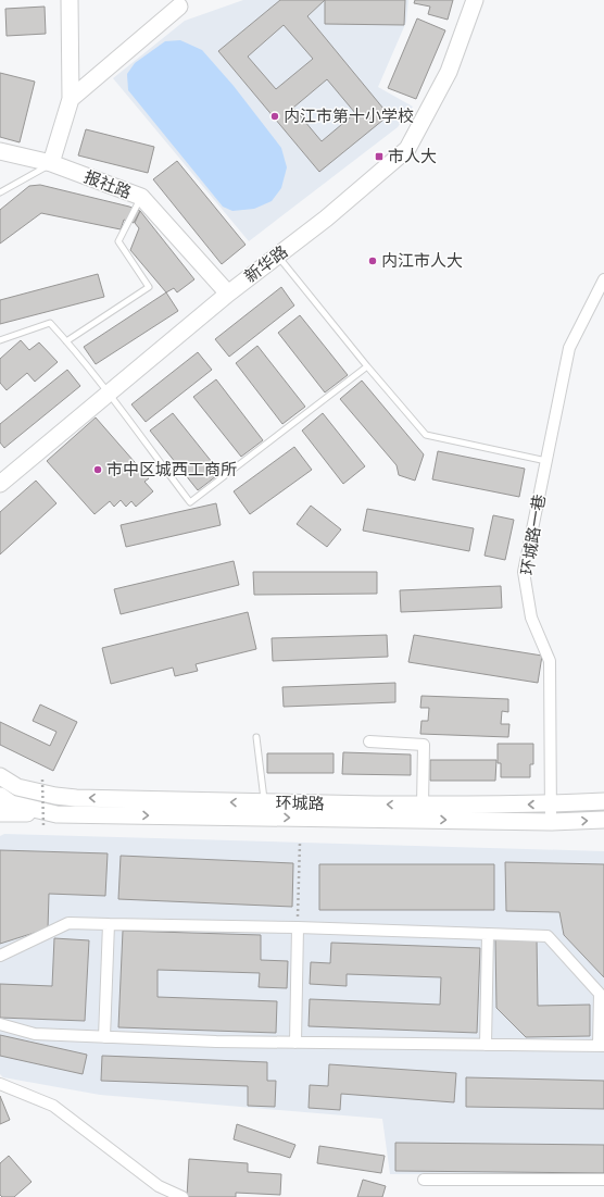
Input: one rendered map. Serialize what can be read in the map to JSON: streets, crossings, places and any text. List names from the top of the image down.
{
  "streets": {
    "street": [
      "报社路",
      "新华路",
      "环城路一巷",
      "环城路"
    ]
  },
  "crossings": [
    ["报社路", "新华路"],
    ["环城路一巷", "环城路"]
  ],
  "places": {
    "other": ["内江市第十小学校", "内江市人大", "市中区城西工商所"],
    "transit": ["市人大"]
  }
}
